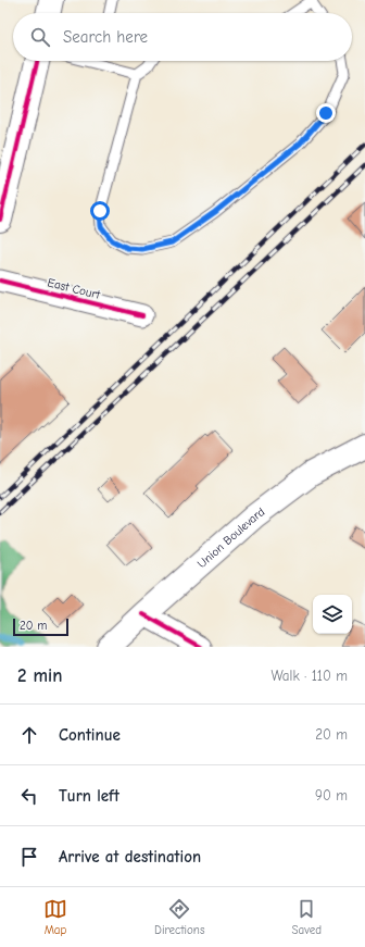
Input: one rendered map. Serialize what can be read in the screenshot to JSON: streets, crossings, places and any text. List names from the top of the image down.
{
  "streets": {
    "main road": ["Union Boulevard"],
    "street": ["East Court"]
  },
  "scale_bar": "20 m",
  "page": {
    "search": "Search here",
    "scale": "20 m",
    "heading": ["2 min", "Walk · 110 m"],
    "list": [
      ["Continue", "20 m"],
      ["Turn left", "90 m"],
      "Arrive at destination"
    ],
    "nav": ["Map", "Directions", "Saved"]
  }
}
